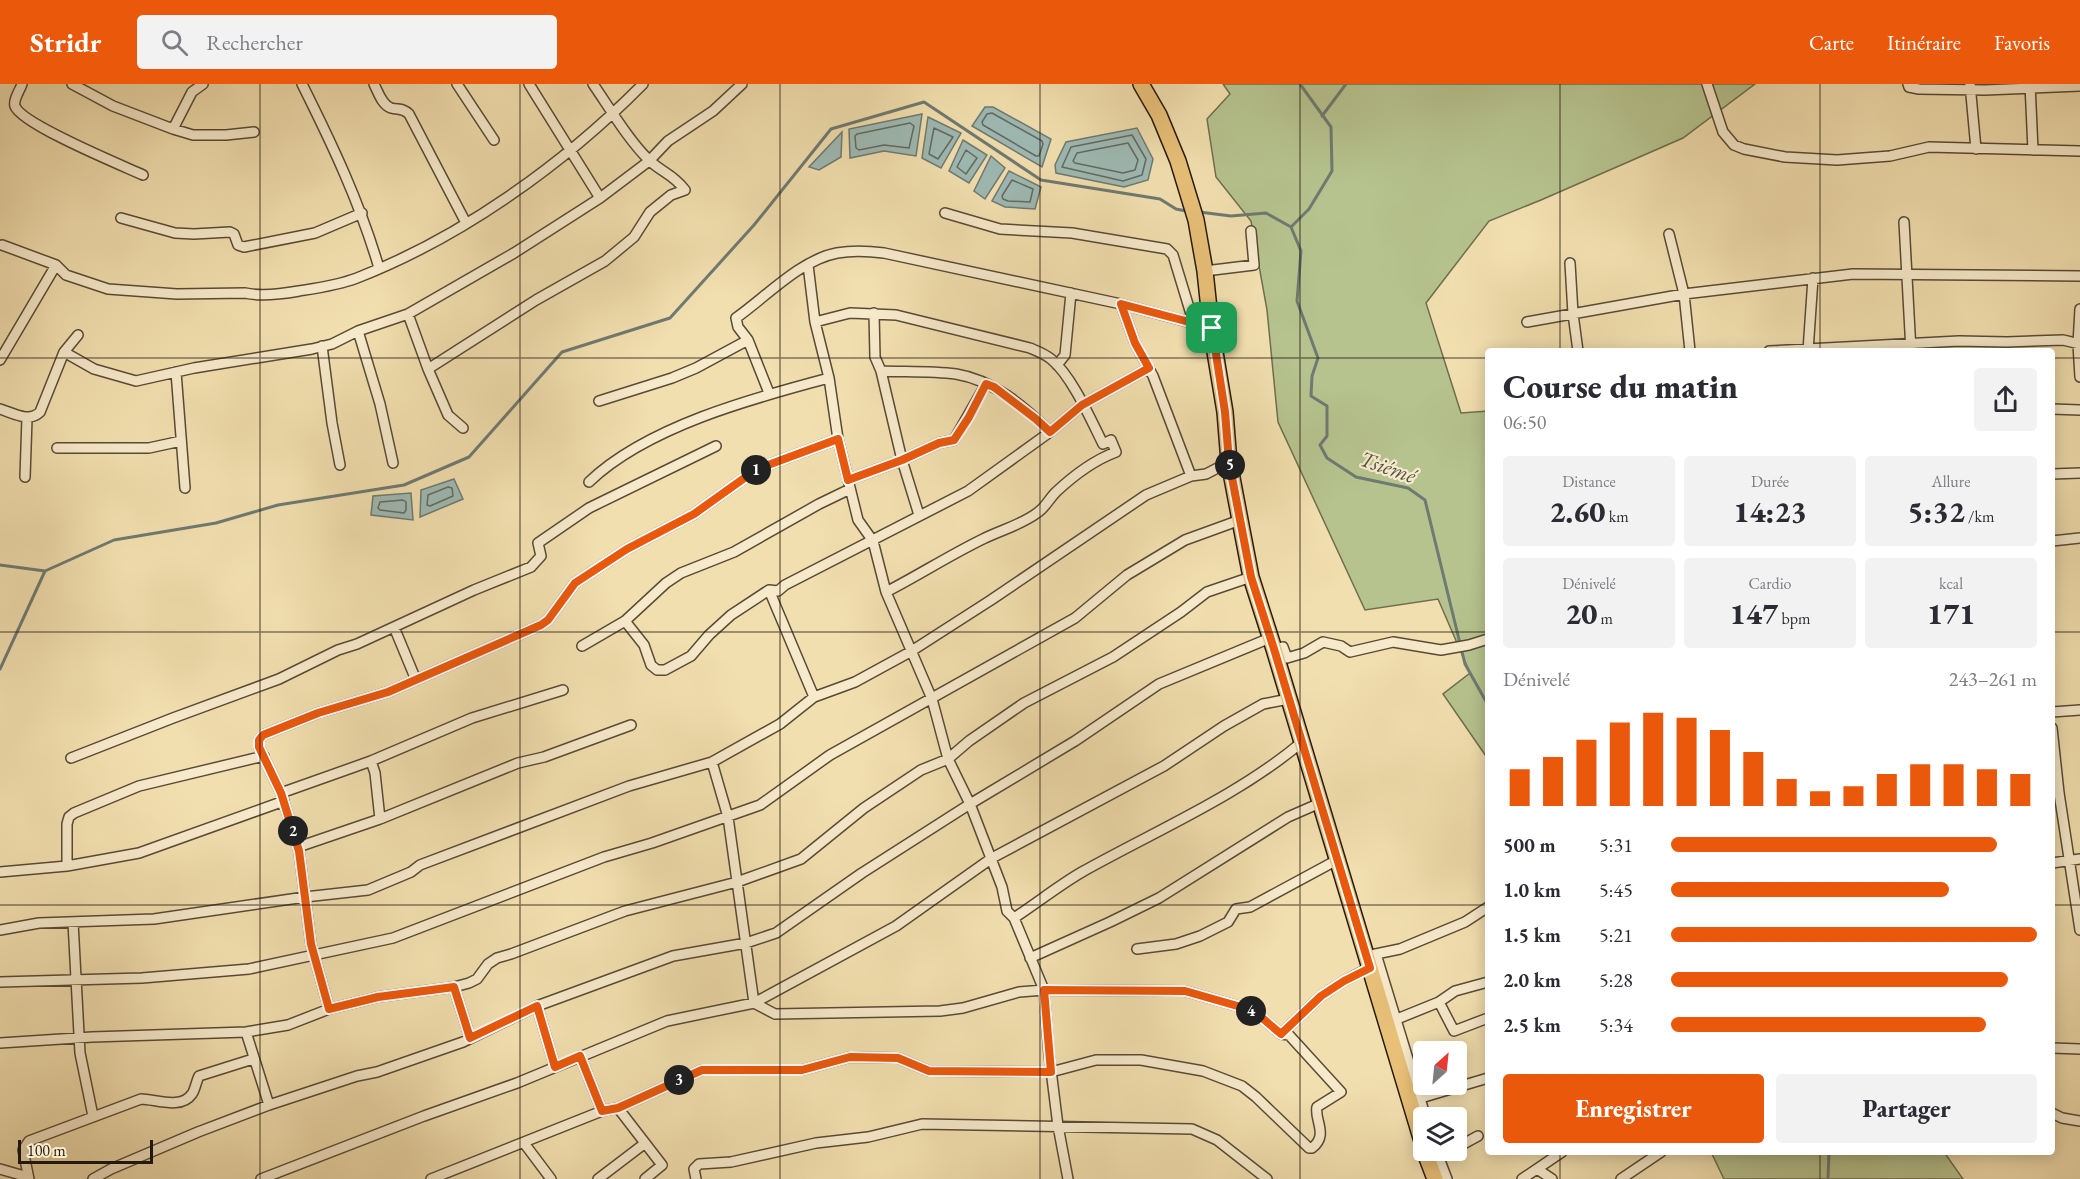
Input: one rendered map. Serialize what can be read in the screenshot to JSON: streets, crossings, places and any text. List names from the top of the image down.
{
  "water": ["Tsiémé"],
  "scale_bar": "100 m",
  "north": "top right",
  "page": {
    "header": "Stridr",
    "search": "Rechercher",
    "nav": ["Carte", "Itinéraire", "Favoris"],
    "heading": ["Course du matin", "06:50"],
    "pins": [
      "5",
      "1",
      "2",
      "4",
      "3"
    ],
    "stats": [
      ["Distance", "2.60 km"],
      ["Durée", "14:23"],
      ["Allure", "5:32 /km"],
      ["Dénivelé", "20 m"],
      ["Cardio", "147 bpm"],
      ["kcal", "171"]
    ],
    "chart": ["Dénivelé", "243–261 m"],
    "list": [
      {
        "name": "500 m",
        "note": "5:31"
      },
      {
        "name": "1.0 km",
        "note": "5:45"
      },
      {
        "name": "1.5 km",
        "note": "5:21"
      },
      {
        "name": "2.0 km",
        "note": "5:28"
      },
      {
        "name": "2.5 km",
        "note": "5:34"
      }
    ],
    "buttons": ["Enregistrer", "Partager"],
    "scale": "100 m"
  }
}
